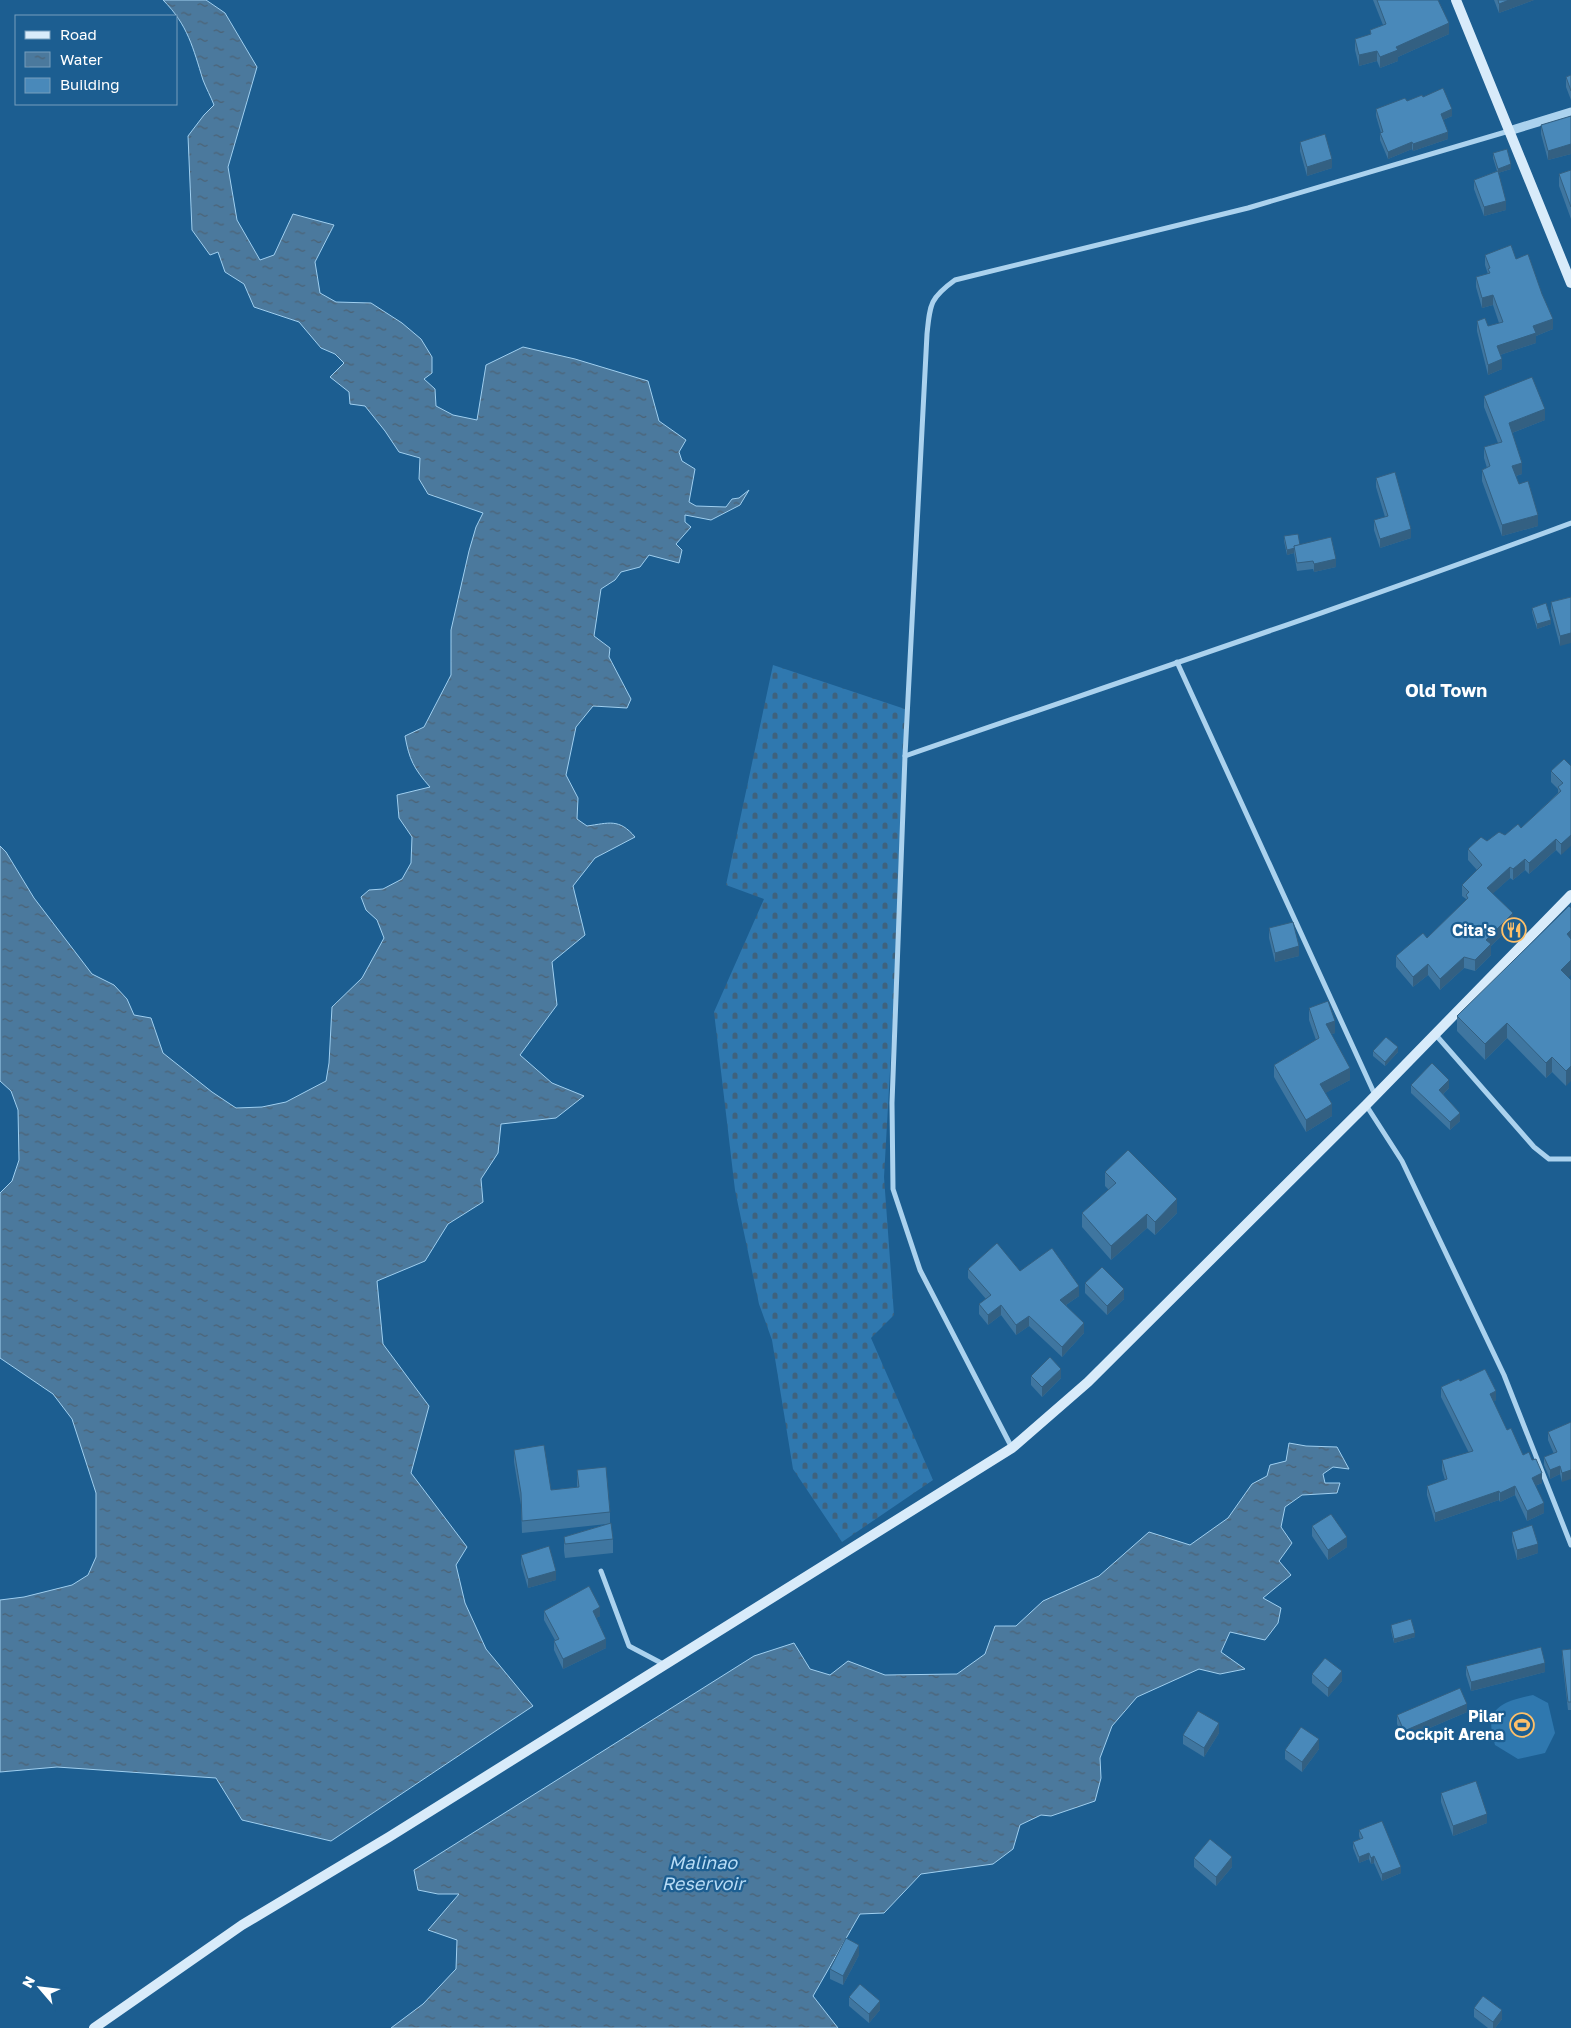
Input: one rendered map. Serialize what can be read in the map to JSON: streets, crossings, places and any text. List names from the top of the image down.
{
  "districts": ["Old Town"],
  "water": ["Malinao Reservoir"],
  "places": {
    "restaurant": ["Cita's"],
    "sports": ["Pilar Cockpit Arena"]
  },
  "legend": ["Road", "Water", "Building"],
  "north": "top left"
}
